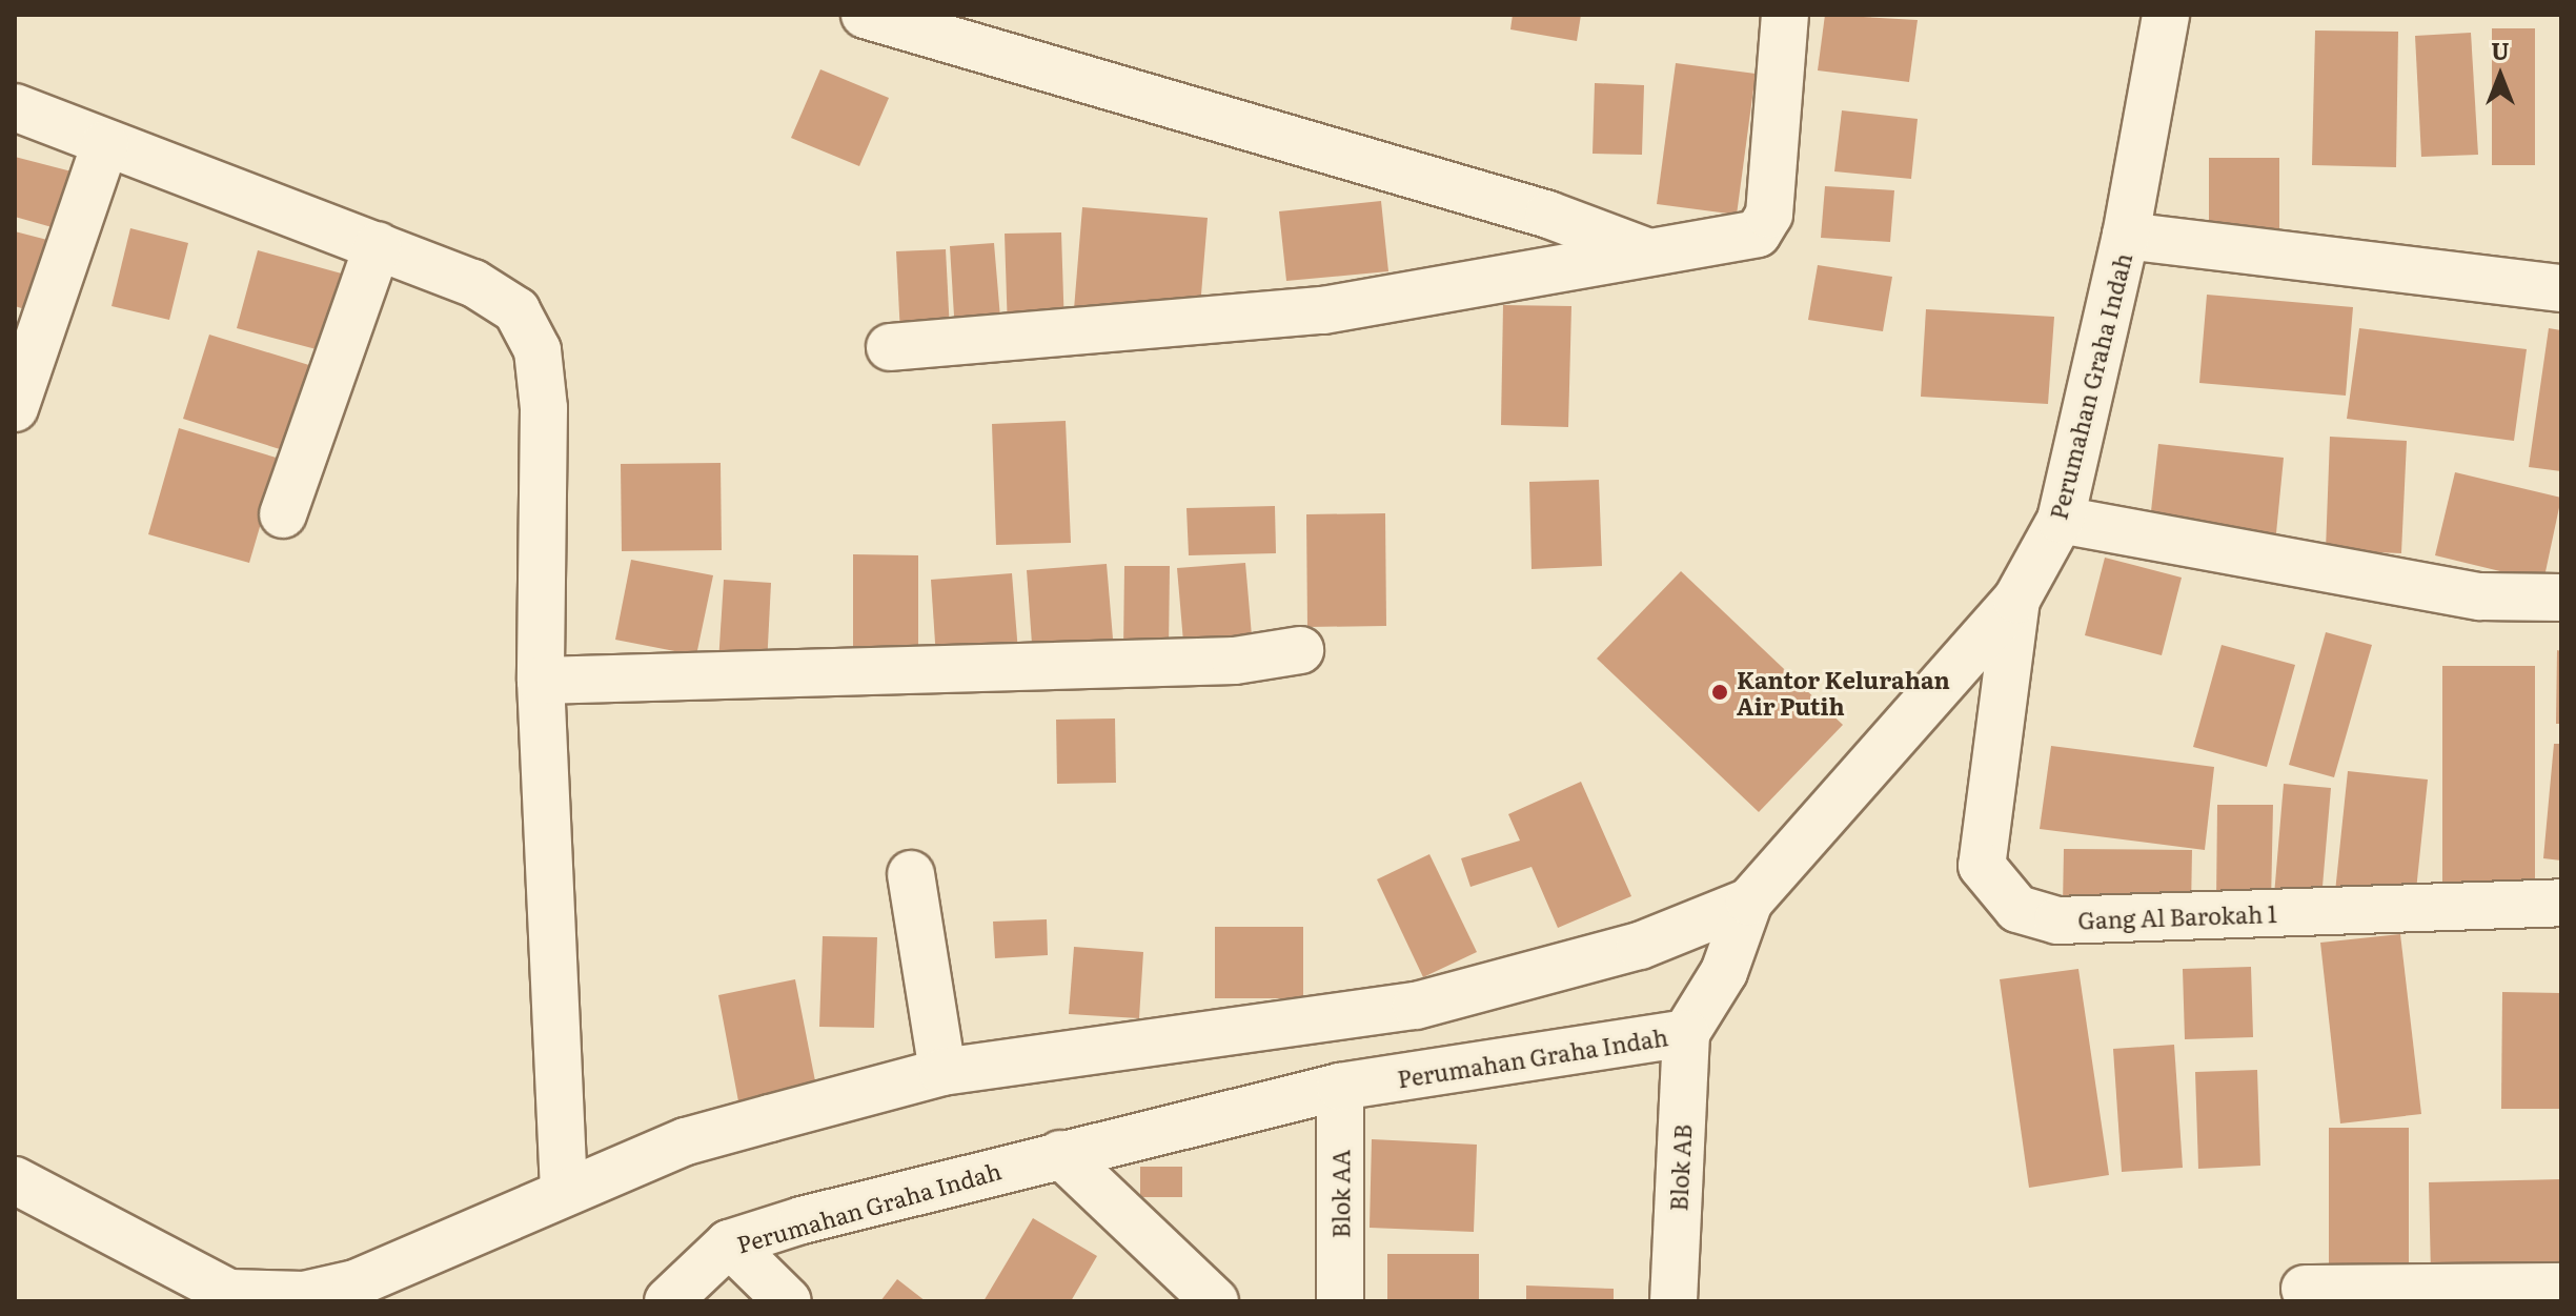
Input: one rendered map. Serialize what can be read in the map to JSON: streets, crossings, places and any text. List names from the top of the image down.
{
  "streets": {
    "street": [
      "Perumahan Graha Indah",
      "Gang Al Barokah 1",
      "Blok AB",
      "Blok AA"
    ]
  },
  "crossings": [
    ["Perumahan Graha Indah", "Gang Al Barokah 1"],
    ["Perumahan Graha Indah", "Blok AB"],
    ["Perumahan Graha Indah", "Blok AA"]
  ],
  "places": ["Kantor Kelurahan Air Putih"],
  "north": "top"
}
